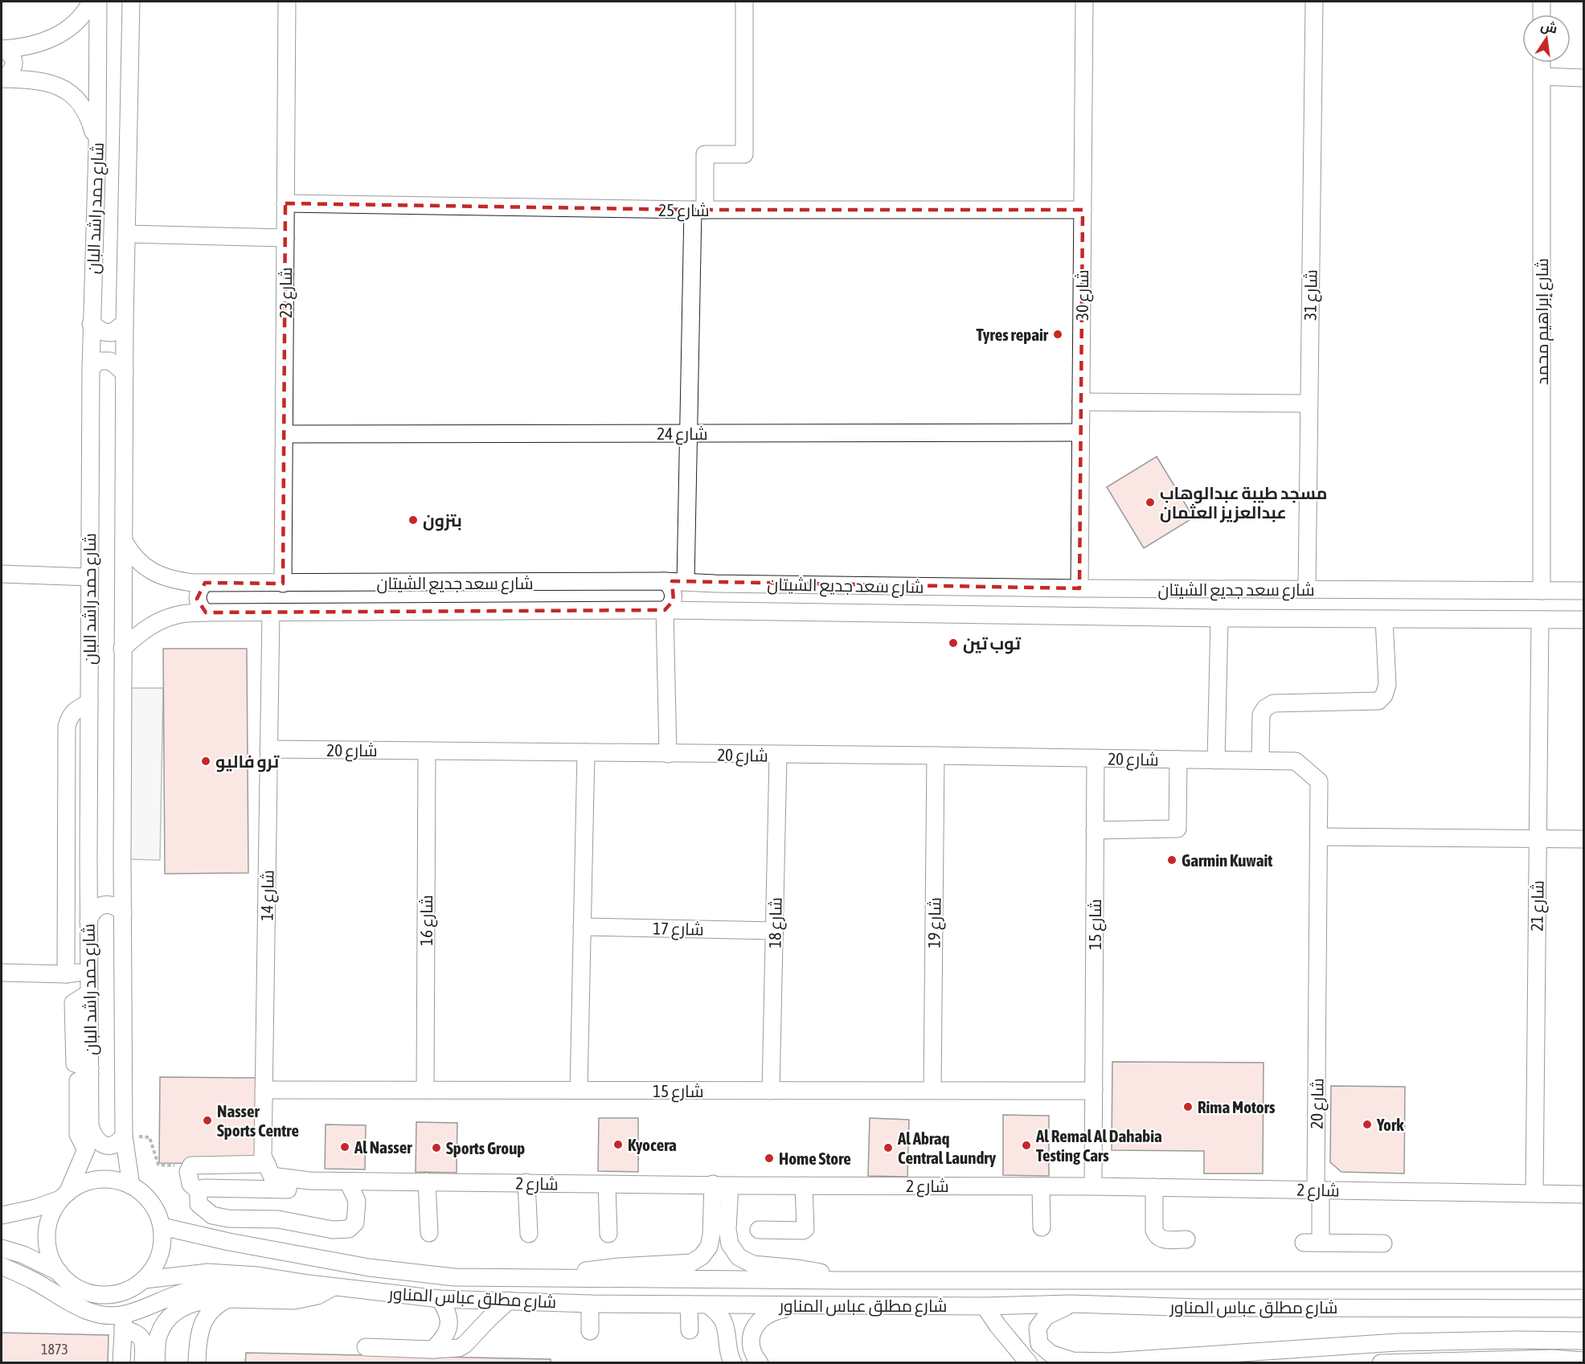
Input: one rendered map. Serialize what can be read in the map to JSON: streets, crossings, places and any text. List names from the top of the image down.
{
  "streets": {
    "street": [
      "شارع حمد راشد البان",
      "شارع 25",
      "شارع 23",
      "شارع 30",
      "شارع 31",
      "شارع إبراهيم محمد",
      "شارع 24",
      "شارع سعد جديع الشيتان",
      "شارع 20",
      "شارع 14",
      "شارع 21",
      "شارع 16",
      "شارع 18",
      "شارع 19",
      "شارع 15",
      "شارع 17",
      "شارع 2",
      "شارع مطلق عباس المناور"
    ]
  },
  "crossings": [
    ["شارع حمد راشد البان", "شارع سعد جديع الشيتان"],
    ["شارع حمد راشد البان", "شارع مطلق عباس المناور"],
    ["شارع 25", "شارع 23"],
    ["شارع 25", "شارع 30"],
    ["شارع 23", "شارع 24"],
    ["شارع 23", "شارع سعد جديع الشيتان"],
    ["شارع 30", "شارع 24"],
    ["شارع 30", "شارع سعد جديع الشيتان"],
    ["شارع 31", "شارع سعد جديع الشيتان"],
    ["شارع إبراهيم محمد", "شارع سعد جديع الشيتان"],
    ["شارع سعد جديع الشيتان", "شارع 14"],
    ["شارع سعد جديع الشيتان", "شارع 21"],
    ["شارع 20", "شارع 14"],
    ["شارع 20", "شارع 16"],
    ["شارع 20", "شارع 18"],
    ["شارع 20", "شارع 19"],
    ["شارع 20", "شارع 15"],
    ["شارع 20", "شارع 2"],
    ["شارع 14", "شارع 15"],
    ["شارع 14", "شارع 2"],
    ["شارع 21", "شارع 2"],
    ["شارع 16", "شارع 15"],
    ["شارع 18", "شارع 15"],
    ["شارع 18", "شارع 17"],
    ["شارع 19", "شارع 15"],
    ["شارع 15", "شارع 2"]
  ],
  "places": [
    "Tyres repair",
    "مسجد طيبة عبدالوهاب عبدالعزيز العثمان",
    "بتزون",
    "توب تين",
    "ترو فاليو",
    "Garmin Kuwait",
    "Rima Motors",
    "Nasser Sports Centre",
    "York",
    "Kyocera",
    "Al Remal Al Dahabia Testing Cars",
    "Al Nasser",
    "Sports Group",
    "Al Abraq Central Laundry",
    "Home Store"
  ],
  "house_numbers": ["1873"],
  "north": "top"
}
